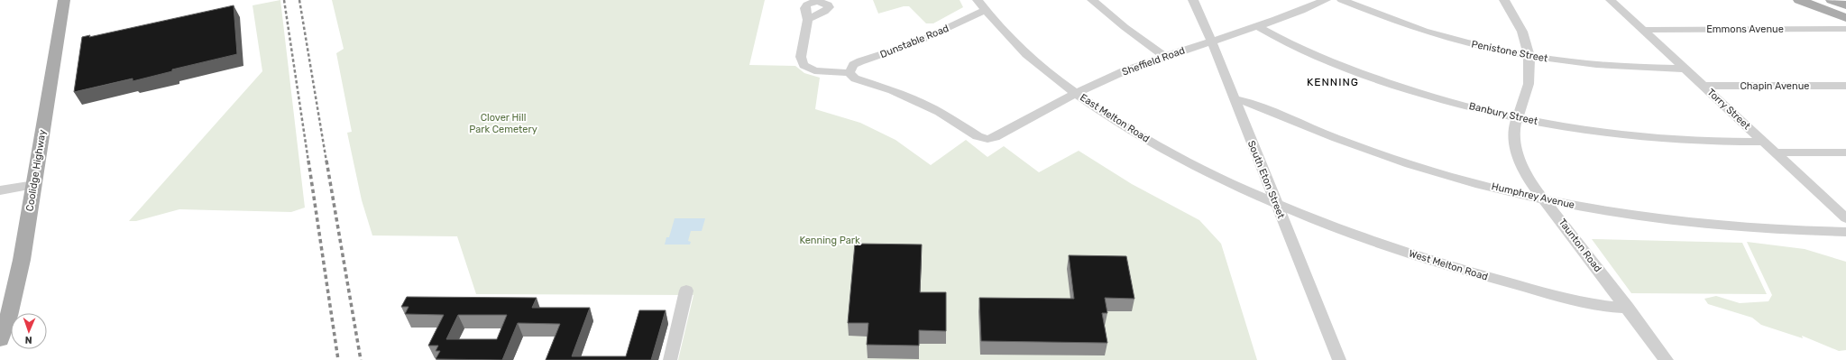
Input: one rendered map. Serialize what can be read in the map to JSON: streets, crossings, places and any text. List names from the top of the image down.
{
  "streets": {
    "main road": ["Coolidge Highway"],
    "street": [
      "Emmons Avenue",
      "Dunstable Road",
      "Penistone Street",
      "Sheffield Road",
      "Chapin Avenue",
      "Torry Street",
      "Banbury Street",
      "East Melton Road",
      "South Eton Street",
      "Humphrey Avenue",
      "Taunton Road",
      "West Melton Road"
    ]
  },
  "crossings": [
    ["Emmons Avenue", "Torry Street"],
    ["Dunstable Road", "Sheffield Road"],
    ["Dunstable Road", "East Melton Road"],
    ["Penistone Street", "Torry Street"],
    ["Penistone Street", "Taunton Road"],
    ["Sheffield Road", "Banbury Street"],
    ["Sheffield Road", "East Melton Road"],
    ["Sheffield Road", "South Eton Street"],
    ["Chapin Avenue", "Torry Street"],
    ["Torry Street", "Banbury Street"],
    ["Banbury Street", "Taunton Road"],
    ["East Melton Road", "South Eton Street"],
    ["East Melton Road", "West Melton Road"],
    ["South Eton Street", "Humphrey Avenue"],
    ["South Eton Street", "West Melton Road"],
    ["Humphrey Avenue", "Taunton Road"],
    ["Taunton Road", "West Melton Road"]
  ],
  "districts": ["KENNING"],
  "parks": ["Clover Hill Park Cemetery", "Kenning Park"],
  "north": "bottom"
}
